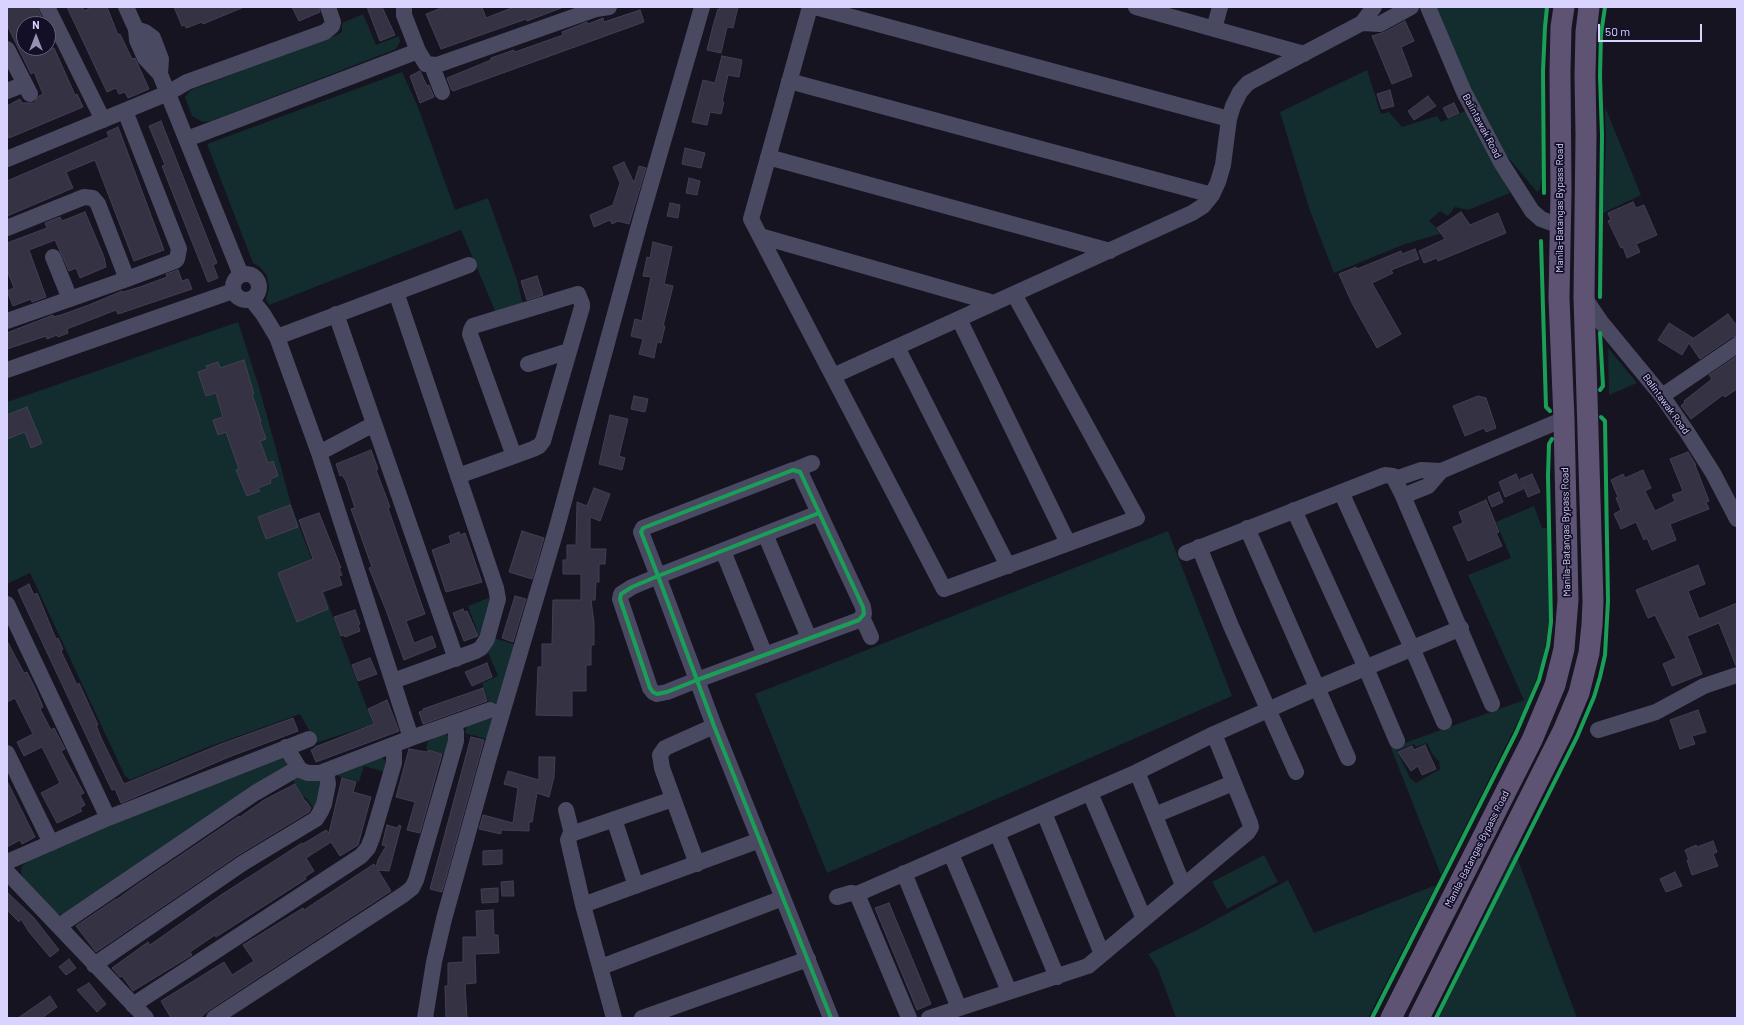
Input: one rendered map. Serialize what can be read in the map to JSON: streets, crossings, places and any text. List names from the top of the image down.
{
  "streets": {
    "main road": ["Manila-Batangas Bypass Road"],
    "street": ["Balintawak Road"]
  },
  "crossings": [
    ["Balintawak Road", "Manila-Batangas Bypass Road"]
  ],
  "scale_bar": "50 m",
  "north": "top"
}
